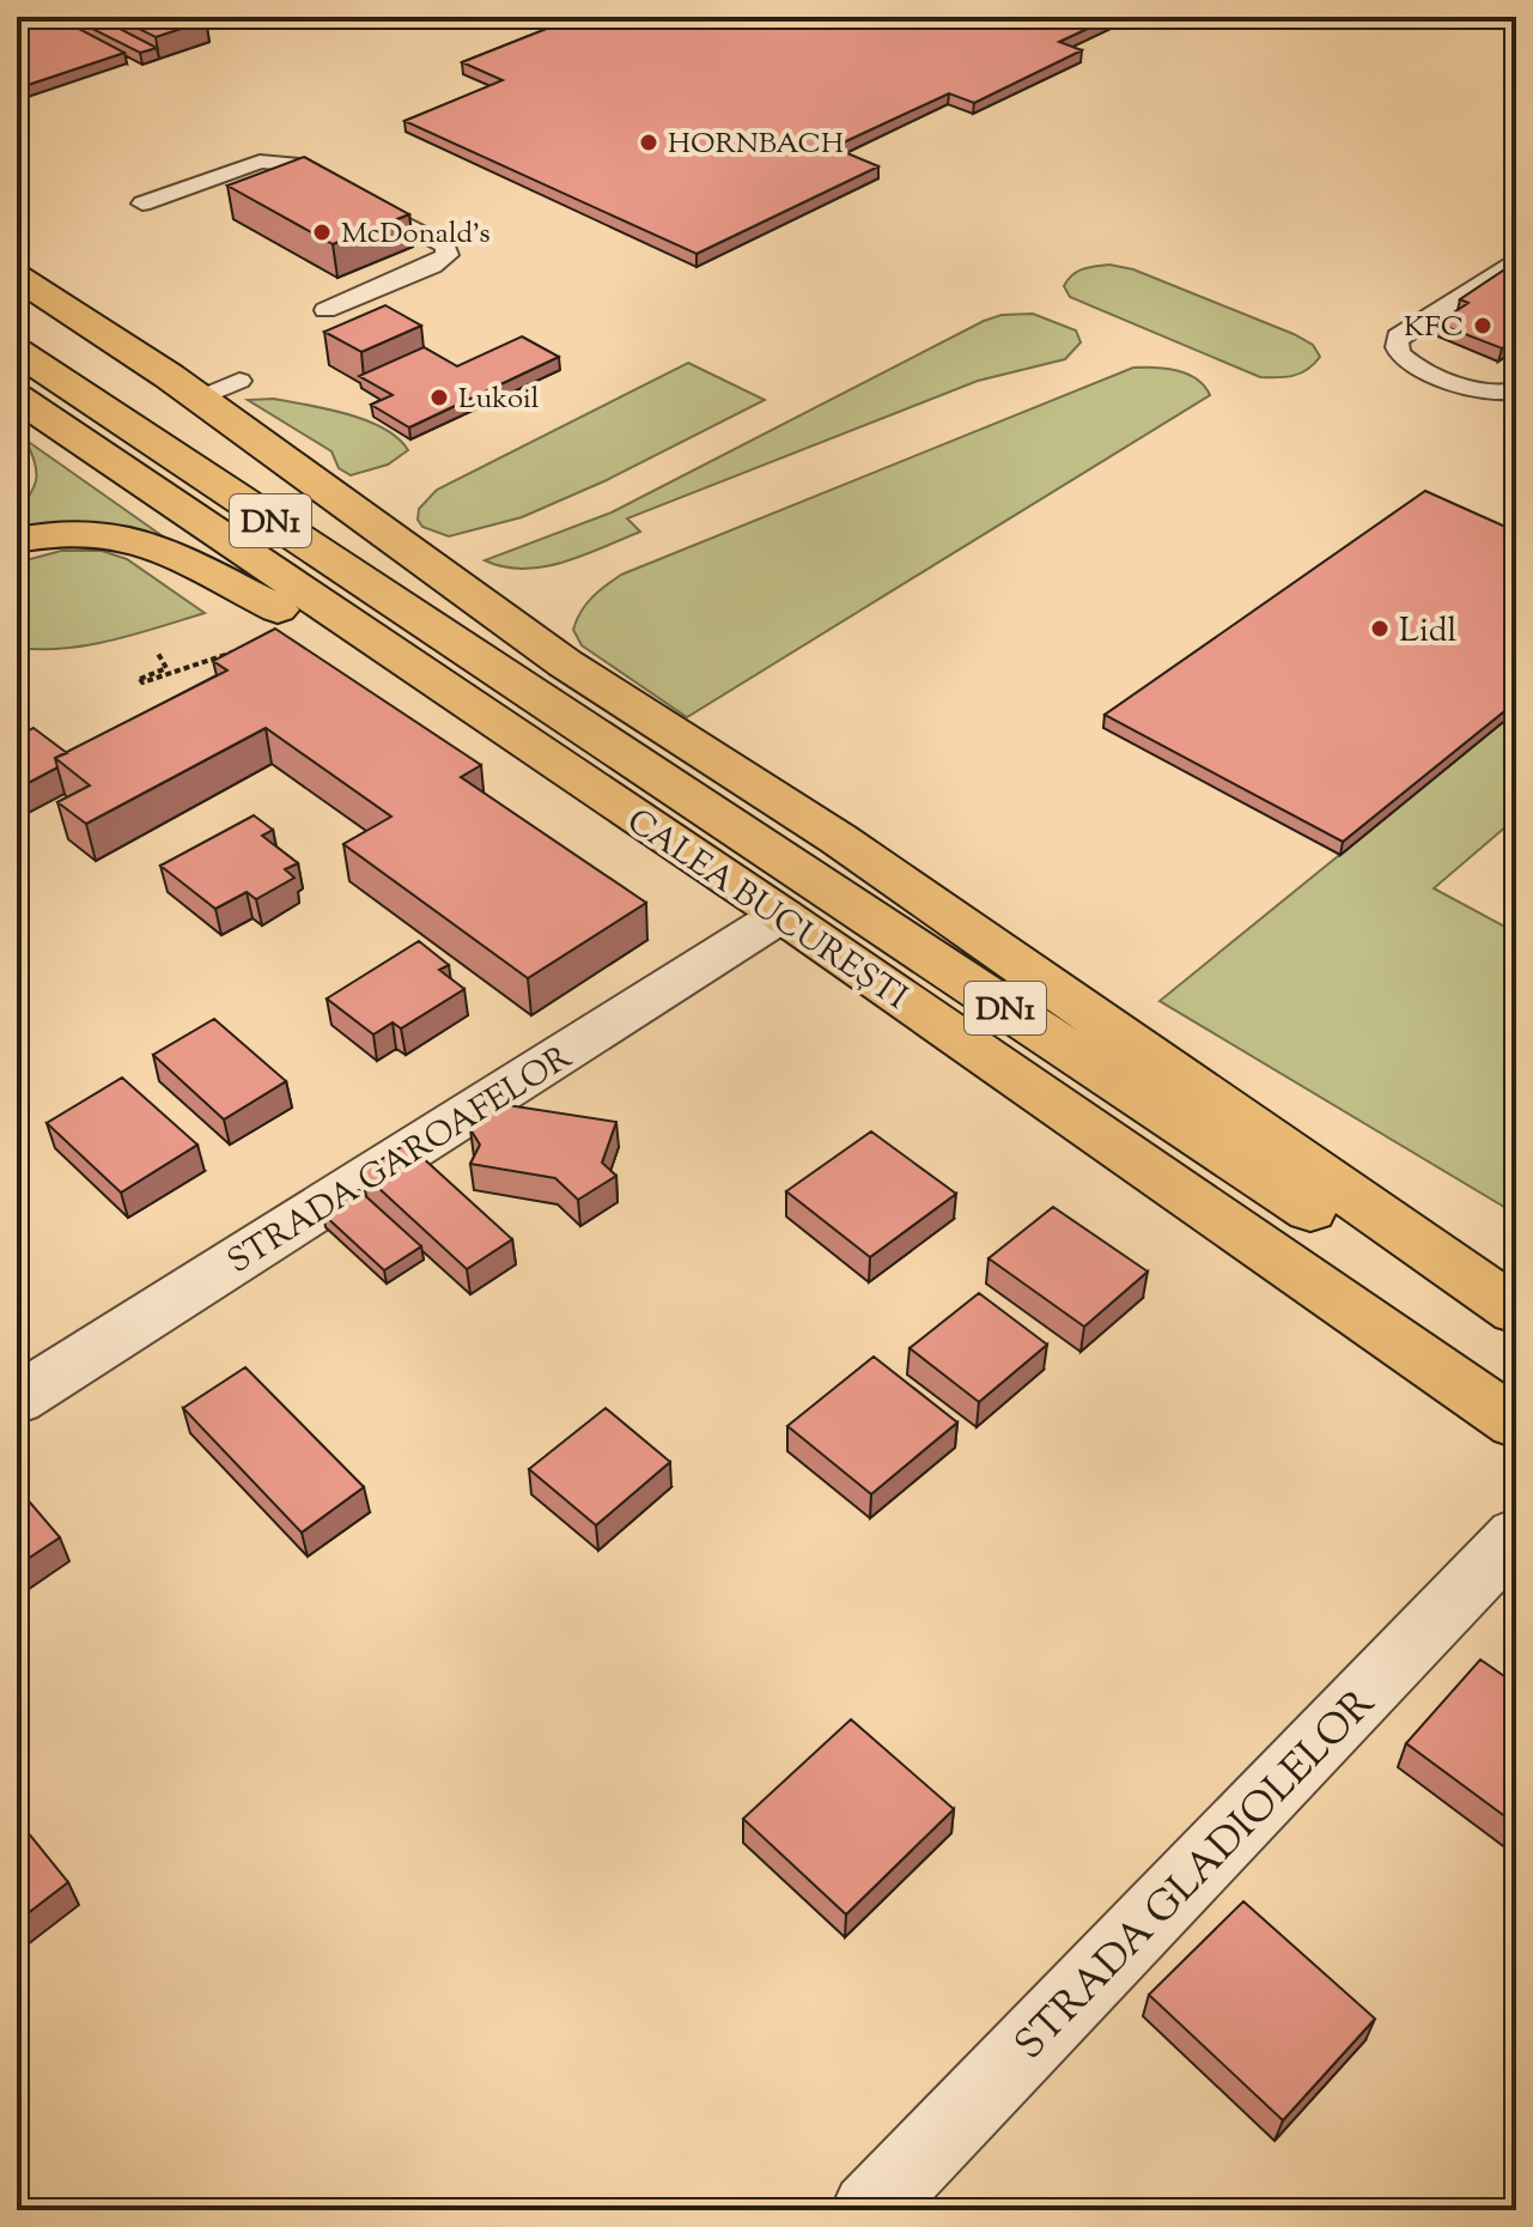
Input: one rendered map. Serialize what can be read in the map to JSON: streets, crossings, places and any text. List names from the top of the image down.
{
  "streets": {
    "highway": ["DN1", "CALEA BUCUREȘTI"],
    "street": ["STRADA GAROAFELOR", "STRADA GLADIOLELOR"]
  },
  "crossings": [
    ["CALEA BUCUREȘTI", "STRADA GAROAFELOR"]
  ],
  "places": [
    "HORNBACH",
    "McDonald's",
    "KFC",
    "Lukoil",
    "Lidl"
  ]
}
